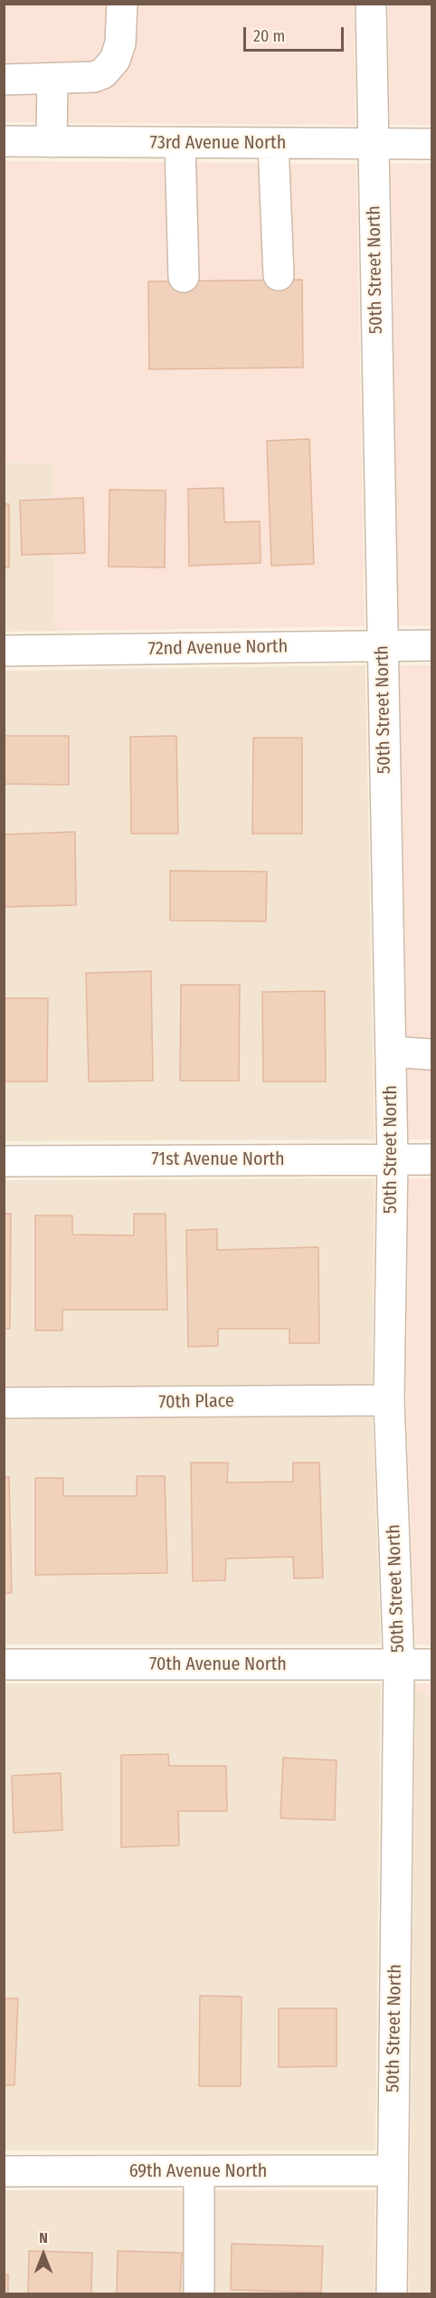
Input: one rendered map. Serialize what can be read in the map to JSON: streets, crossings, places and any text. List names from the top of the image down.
{
  "streets": {
    "street": [
      "73rd Avenue North",
      "50th Street North",
      "72nd Avenue North",
      "71st Avenue North",
      "70th Place",
      "70th Avenue North",
      "69th Avenue North"
    ]
  },
  "crossings": [
    ["73rd Avenue North", "50th Street North"],
    ["50th Street North", "72nd Avenue North"],
    ["50th Street North", "71st Avenue North"],
    ["50th Street North", "70th Place"],
    ["50th Street North", "70th Avenue North"],
    ["50th Street North", "69th Avenue North"]
  ],
  "scale_bar": "20 m",
  "north": "top"
}
